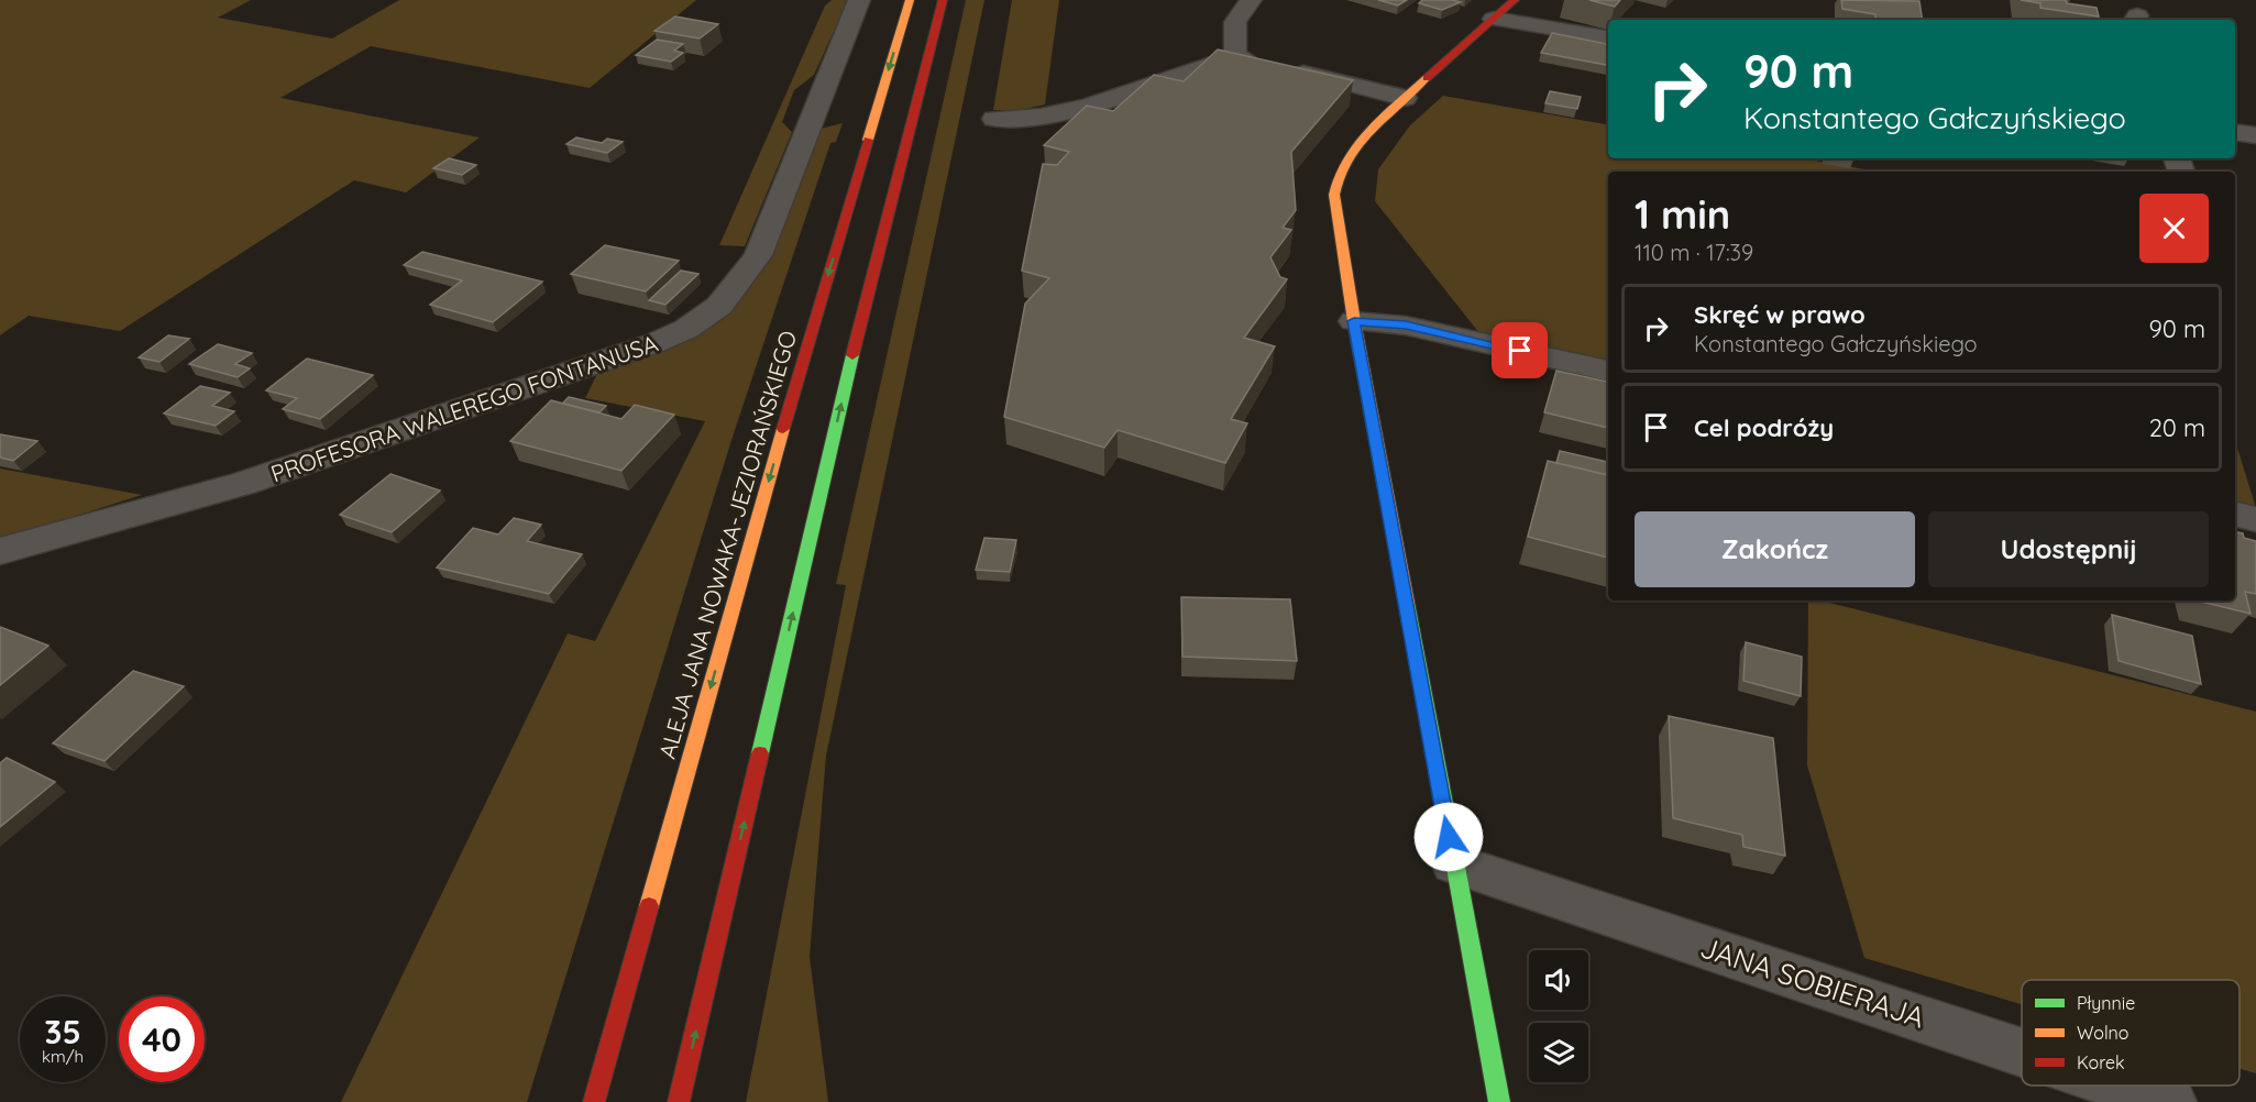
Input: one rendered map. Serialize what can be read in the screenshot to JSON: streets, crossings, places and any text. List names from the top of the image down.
{
  "streets": {
    "main road": ["ALEJA JANA NOWAKA-JEZIORAŃSKIEGO"],
    "street": ["PROFESORA WALEREGO FONTANUSA", "JANA SOBIERAJA"]
  },
  "legend": ["Płynnie", "Wolno", "Korek"],
  "page": {
    "turn": ["90 m", "Konstantego Gałczyńskiego"],
    "heading": ["1 min", "110 m · 17:39"],
    "list": [
      {
        "name": "Skręć w prawo",
        "note": "Konstantego Gałczyńskiego",
        "value": "90 m"
      },
      {
        "name": "Cel podróży",
        "value": "20 m"
      }
    ],
    "buttons": ["Zakończ", "Udostępnij"],
    "speed": "35 km/h",
    "limit": "40"
  }
}
